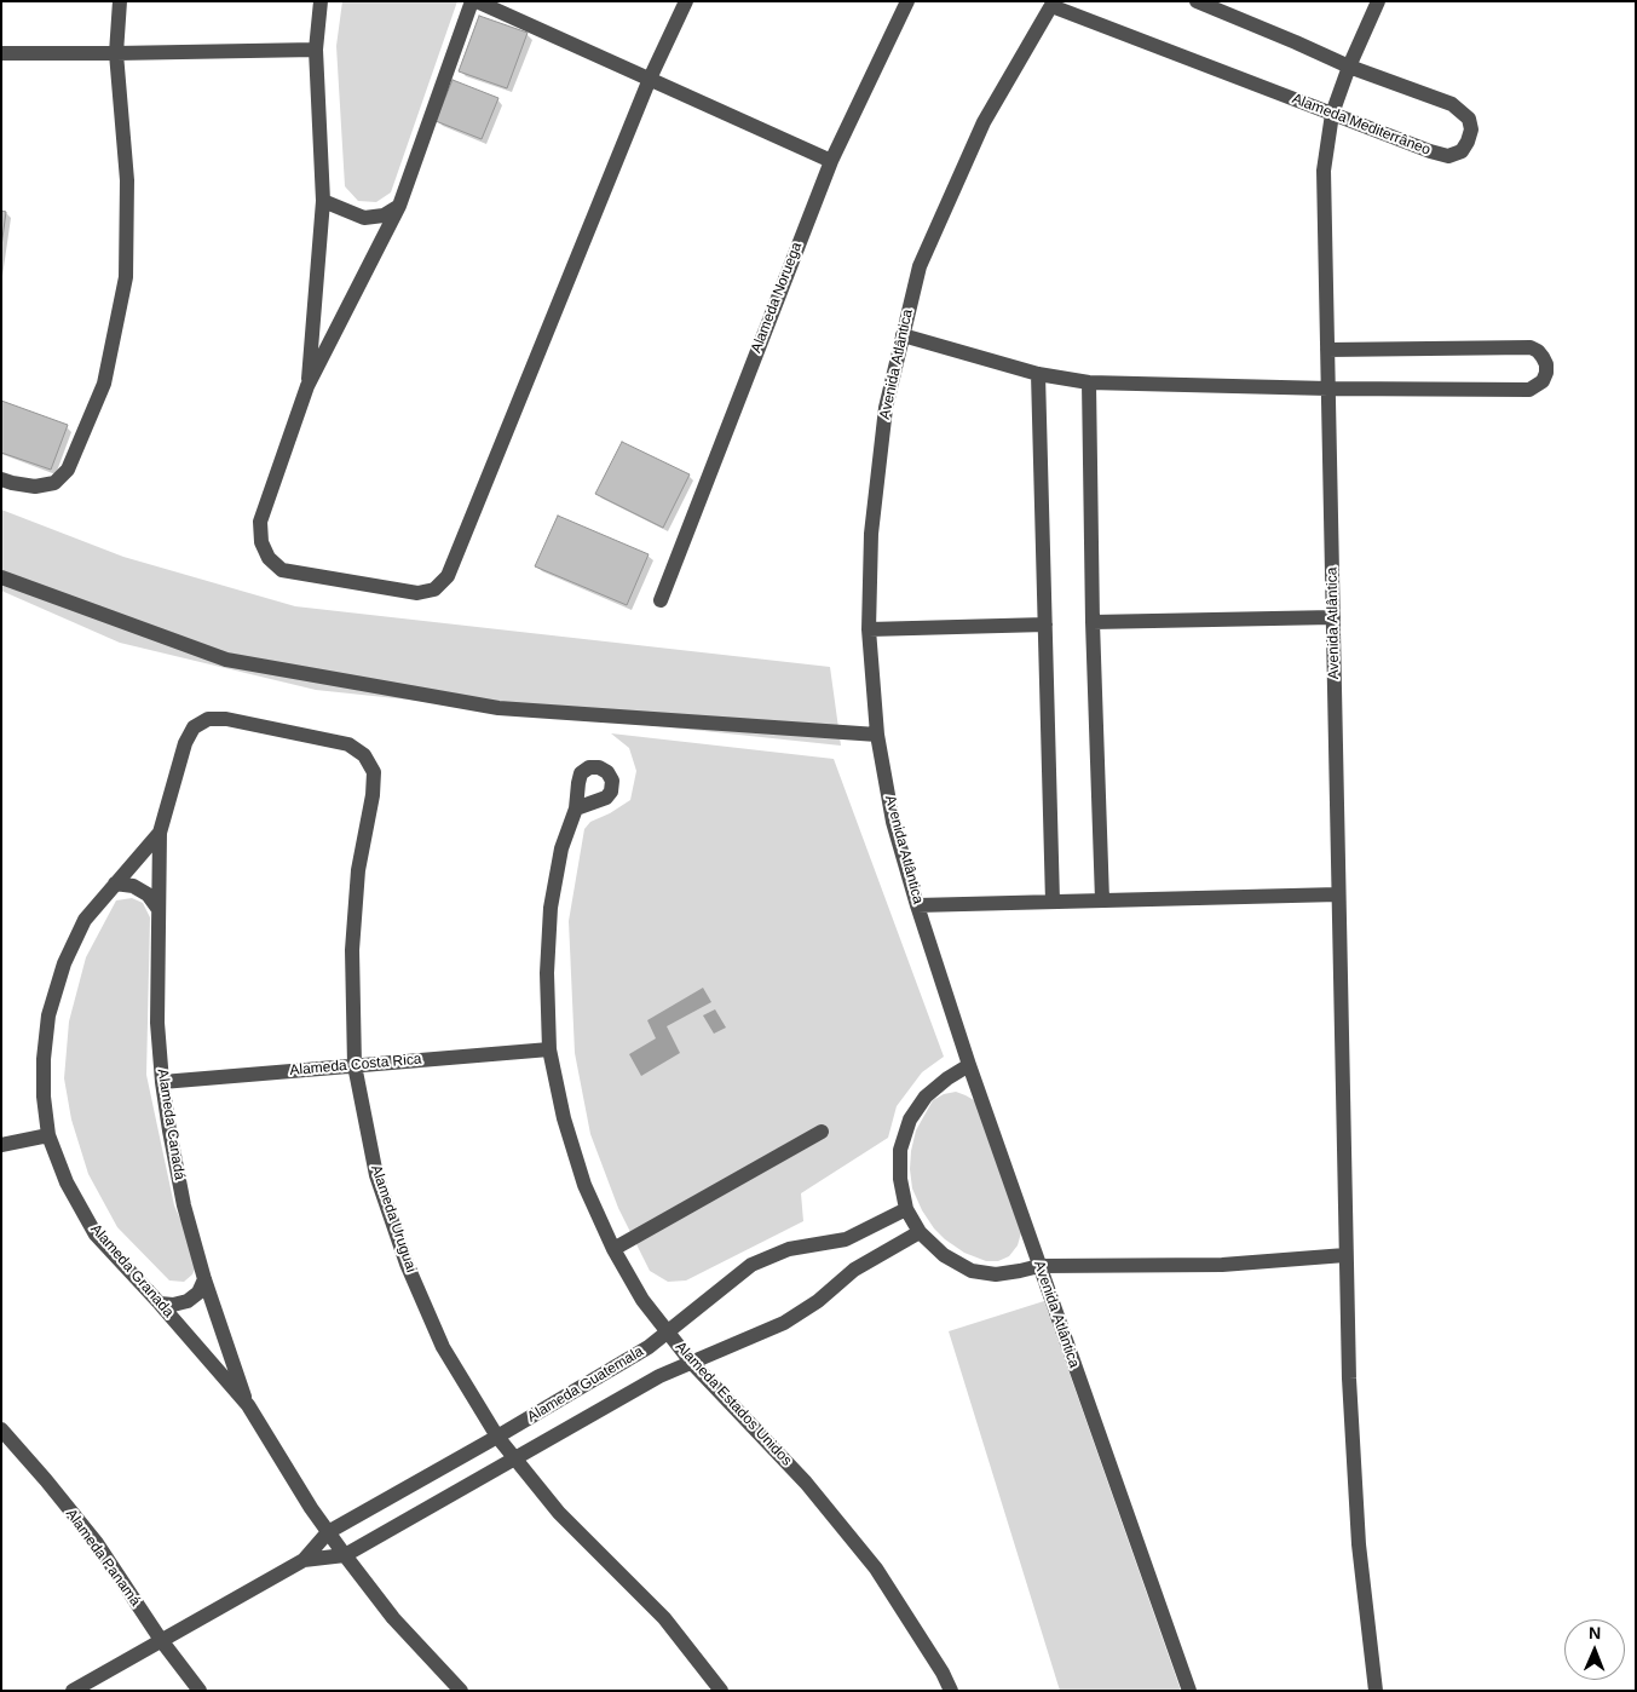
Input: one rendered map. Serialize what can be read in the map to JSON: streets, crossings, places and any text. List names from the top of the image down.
{
  "streets": {
    "street": [
      "Alameda Mediterrâneo",
      "Alameda Noruega",
      "Avenida Atlântica",
      "Alameda Costa Rica",
      "Alameda Canadá",
      "Alameda Uruguai",
      "Alameda Granada",
      "Alameda Guatemala",
      "Alameda Estados Unidos",
      "Alameda Panamá"
    ]
  },
  "crossings": [
    ["Alameda Mediterrâneo", "Avenida Atlântica"],
    ["Alameda Costa Rica", "Alameda Canadá"],
    ["Alameda Costa Rica", "Alameda Uruguai"],
    ["Alameda Costa Rica", "Alameda Estados Unidos"],
    ["Alameda Canadá", "Alameda Granada"],
    ["Alameda Uruguai", "Alameda Granada"],
    ["Alameda Uruguai", "Alameda Guatemala"],
    ["Alameda Granada", "Alameda Guatemala"],
    ["Alameda Guatemala", "Alameda Estados Unidos"],
    ["Alameda Guatemala", "Alameda Panamá"]
  ],
  "north": "top"
}
